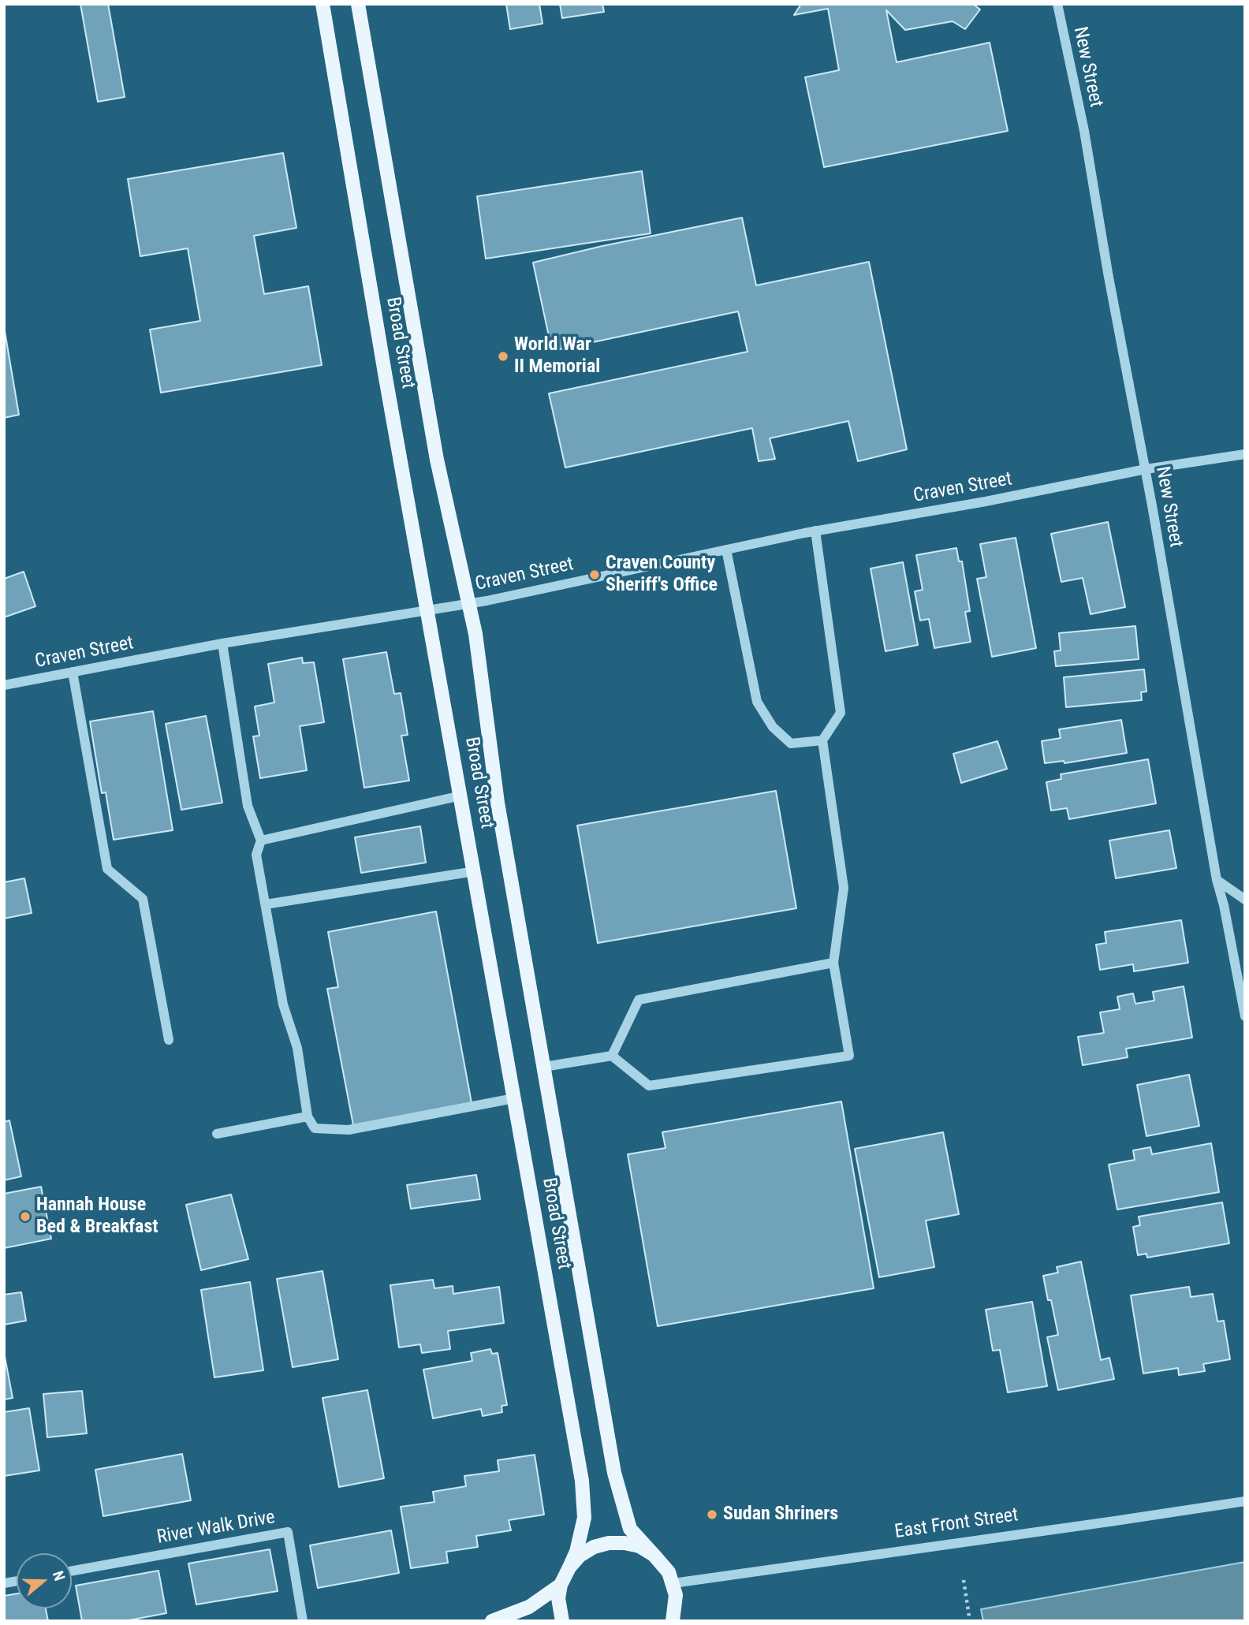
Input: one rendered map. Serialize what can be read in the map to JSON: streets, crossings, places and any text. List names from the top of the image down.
{
  "streets": {
    "main road": ["Broad Street"],
    "street": [
      "New Street",
      "Craven Street",
      "East Front Street",
      "River Walk Drive"
    ]
  },
  "crossings": [
    ["New Street", "Craven Street"],
    ["Broad Street", "Craven Street"],
    ["Broad Street", "East Front Street"]
  ],
  "places": [
    "World War II Memorial",
    "Craven County Sheriff's Office",
    "Hannah House Bed & Breakfast",
    "Sudan Shriners"
  ],
  "north": "right"
}
